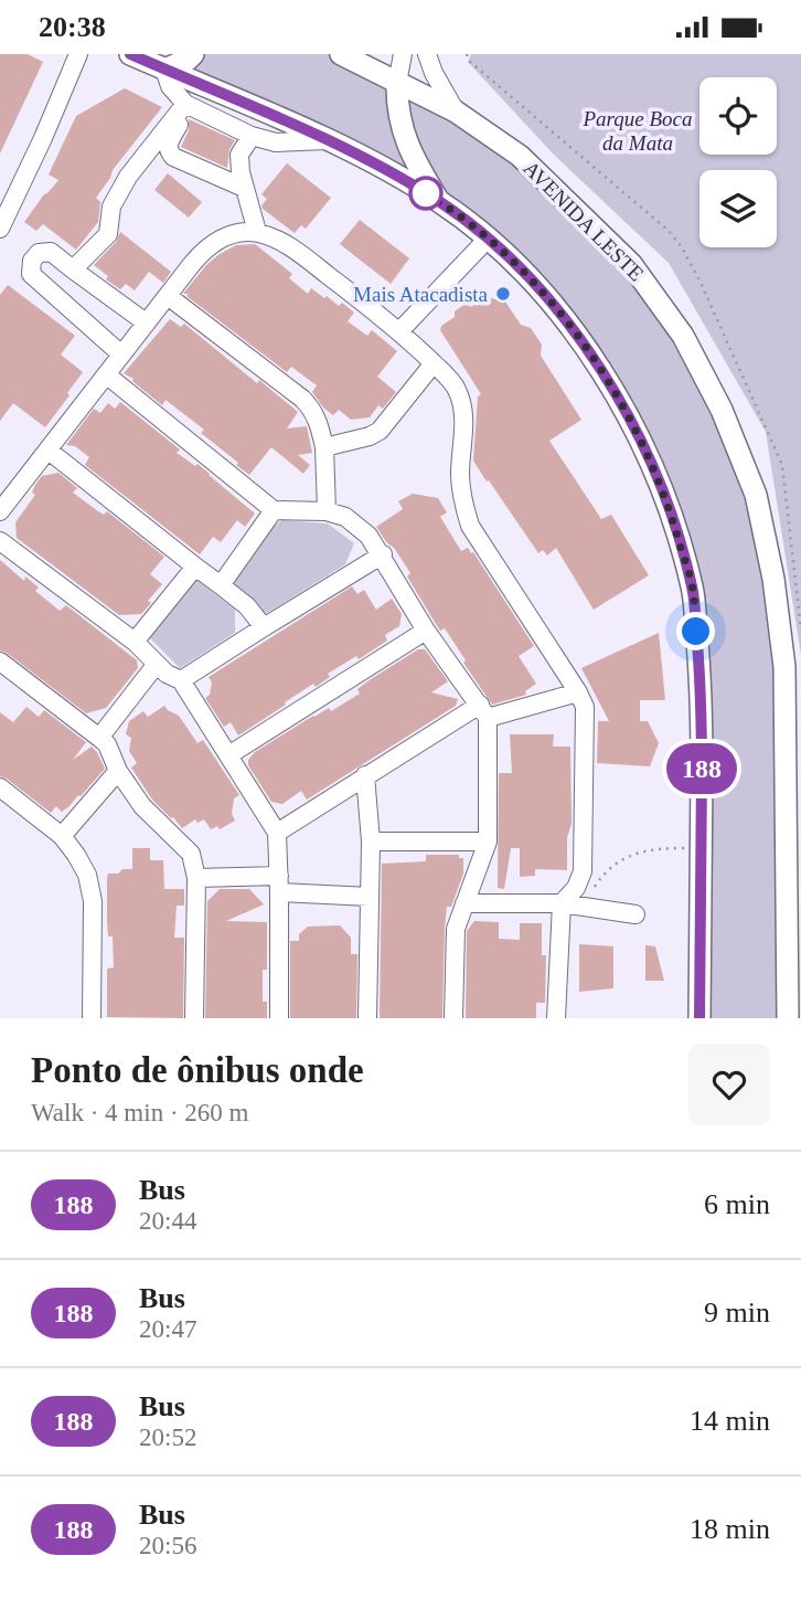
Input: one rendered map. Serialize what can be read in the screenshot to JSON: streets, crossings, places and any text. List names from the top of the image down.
{
  "streets": {
    "main road": ["AVENIDA LESTE"]
  },
  "parks": ["Parque Boca da Mata"],
  "places": ["Mais Atacadista"],
  "lines": ["bus line 188"],
  "page": {
    "status": "20:38",
    "on_map": "188",
    "heading": ["Ponto de ônibus onde", "Walk · 4 min · 260 m"],
    "list": [
      {
        "mark": "188",
        "name": "Bus",
        "note": "20:44",
        "value": "6 min"
      },
      {
        "mark": "188",
        "name": "Bus",
        "note": "20:47",
        "value": "9 min"
      },
      {
        "mark": "188",
        "name": "Bus",
        "note": "20:52",
        "value": "14 min"
      },
      {
        "mark": "188",
        "name": "Bus",
        "note": "20:56",
        "value": "18 min"
      }
    ]
  }
}
